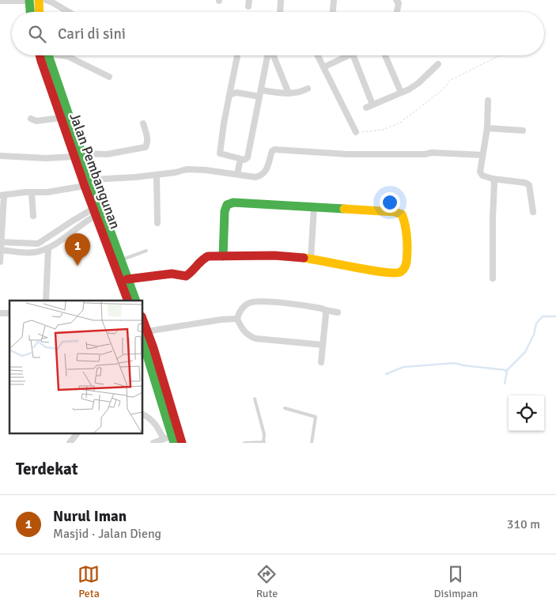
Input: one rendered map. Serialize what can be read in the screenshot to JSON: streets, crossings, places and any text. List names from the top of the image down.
{
  "streets": {
    "main road": ["Jalan Pembangunan"]
  },
  "page": {
    "search": "Cari di sini",
    "pins": "1",
    "heading": "Terdekat",
    "list": [
      {
        "mark": "1",
        "name": "Nurul Iman",
        "note": "Masjid · Jalan Dieng",
        "value": "310 m"
      }
    ],
    "nav": ["Peta", "Rute", "Disimpan"]
  }
}
